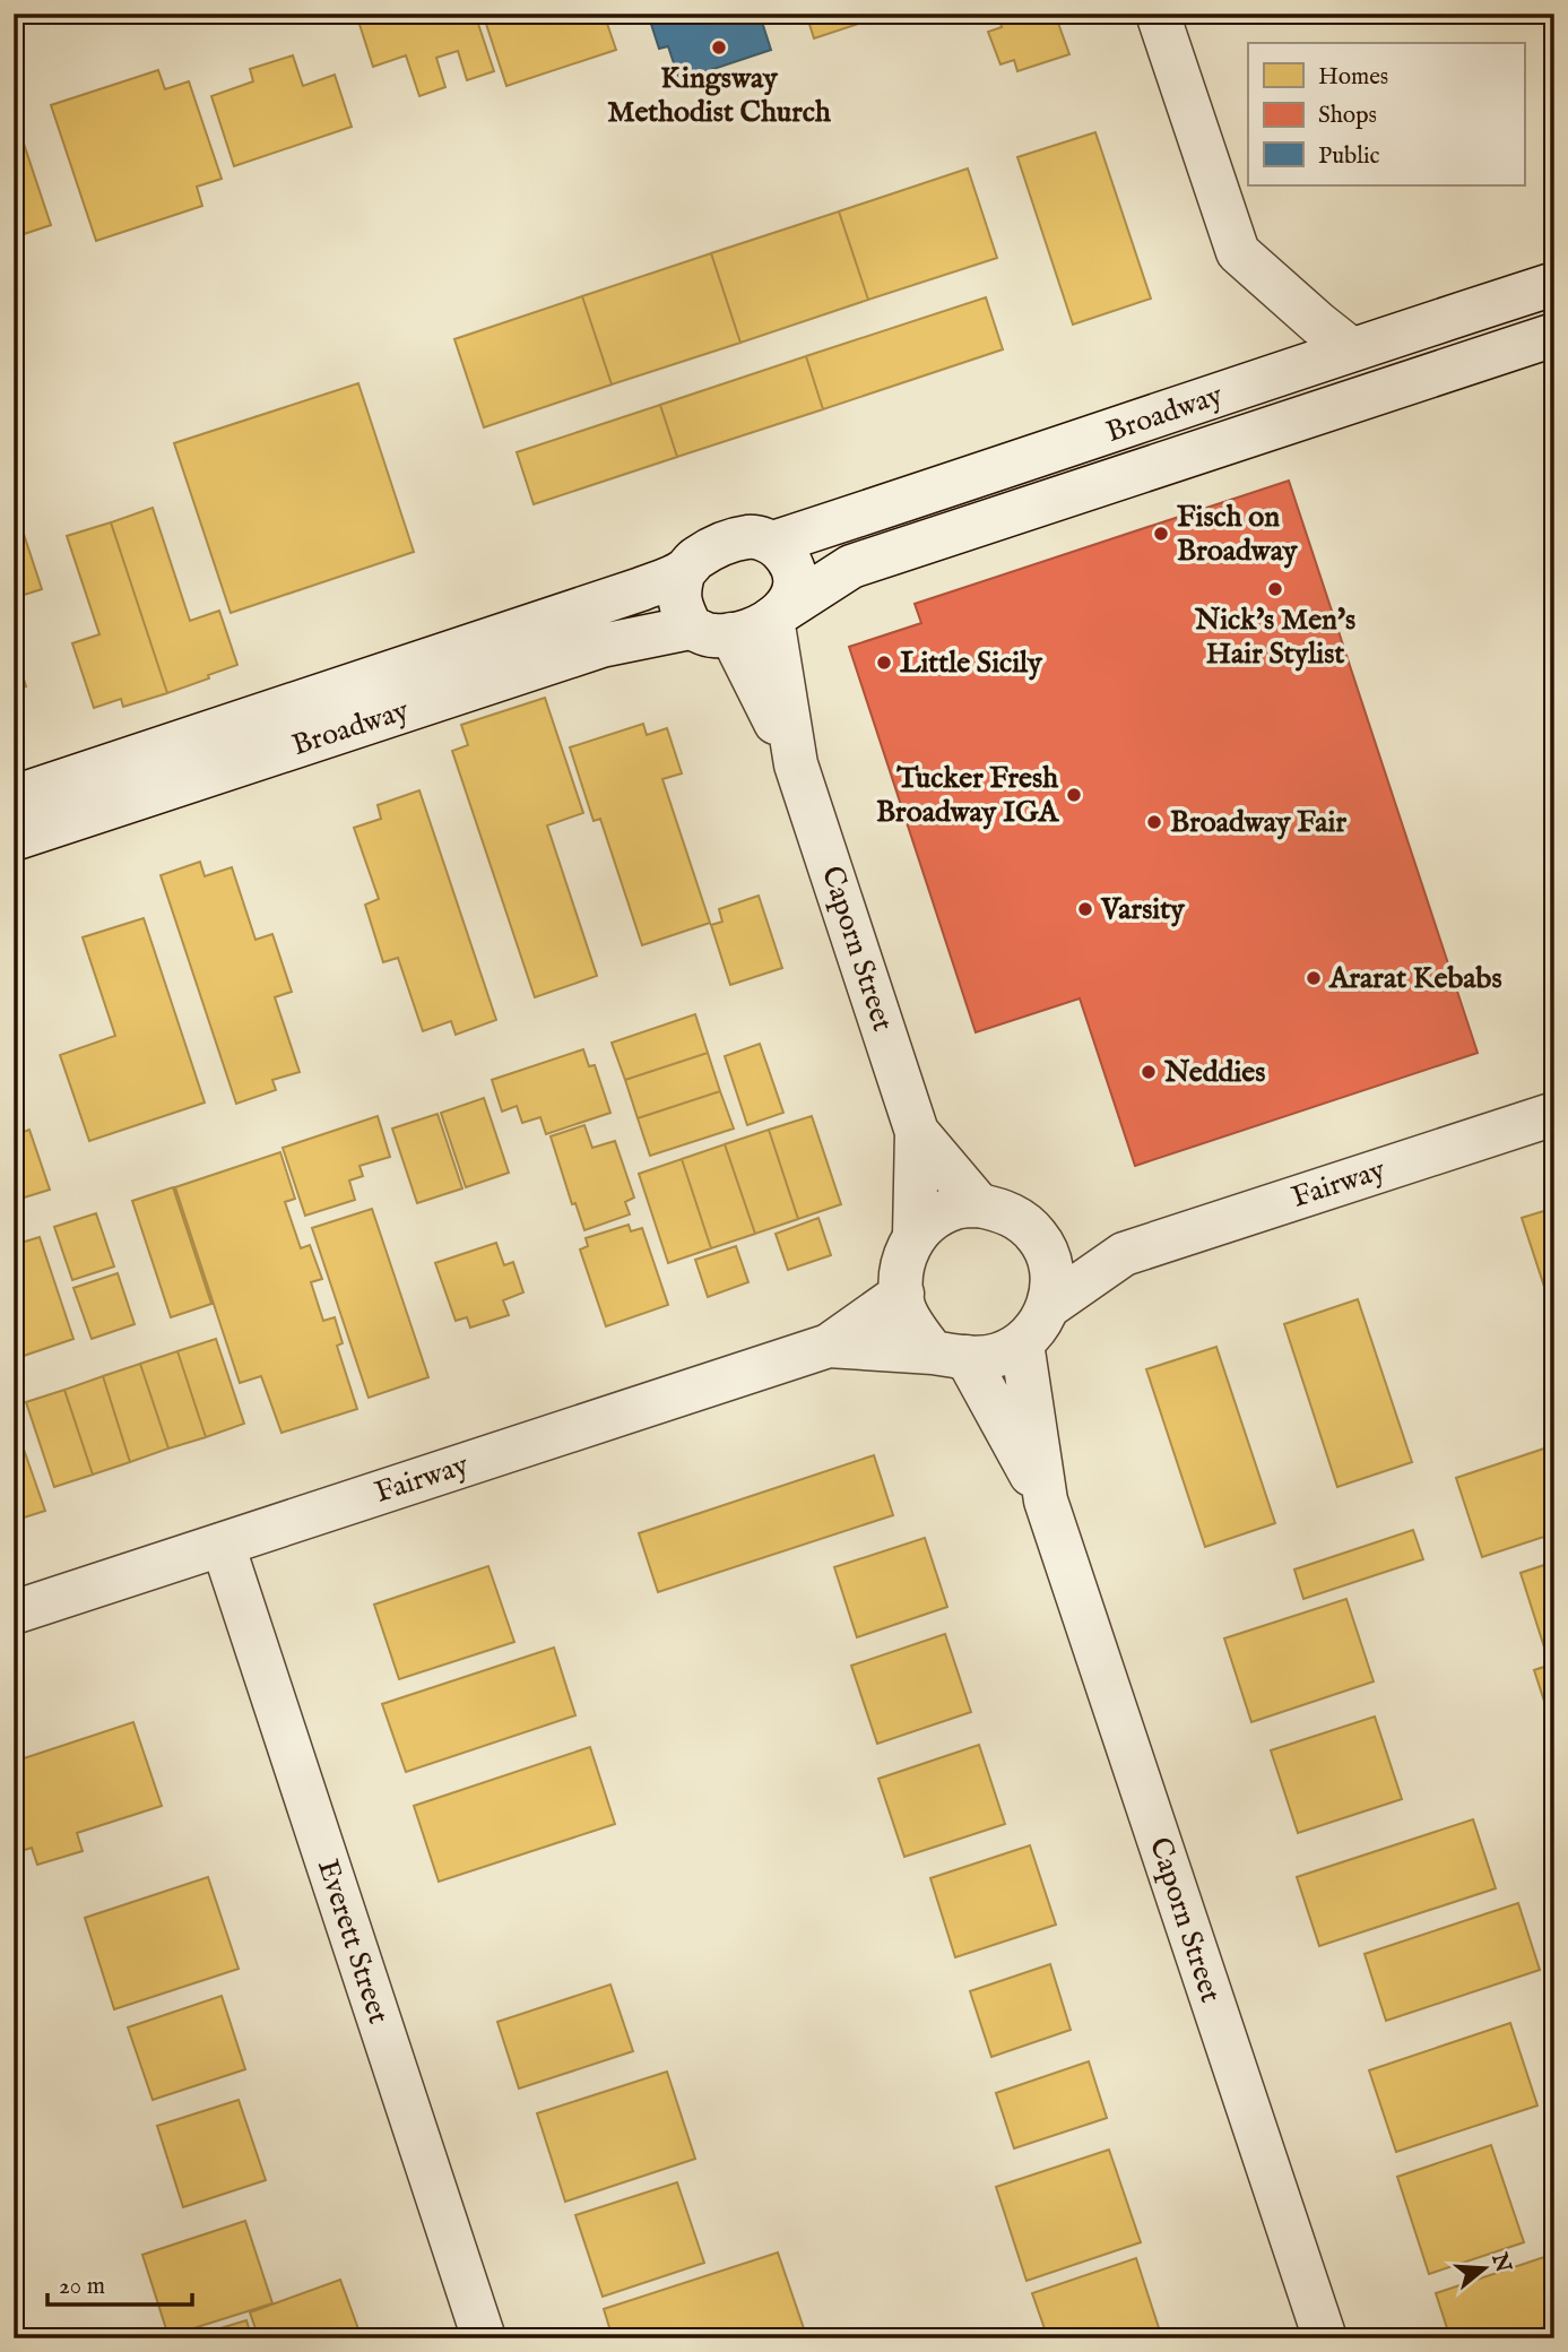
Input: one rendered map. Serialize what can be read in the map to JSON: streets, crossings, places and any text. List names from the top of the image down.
{
  "streets": {
    "street": [
      "Broadway",
      "Caporn Street",
      "Fairway",
      "Everett Street"
    ]
  },
  "crossings": [
    ["Broadway", "Caporn Street"],
    ["Caporn Street", "Fairway"],
    ["Fairway", "Everett Street"]
  ],
  "places": [
    "Kingsway Methodist Church",
    "Fisch on Broadway",
    "Nick's Men's Hair Stylist",
    "Little Sicily",
    "Tucker Fresh Broadway IGA",
    "Broadway Fair",
    "Varsity",
    "Ararat Kebabs",
    "Neddies"
  ],
  "legend": ["Homes", "Shops", "Public"],
  "scale_bar": "20 m",
  "north": "right"
}
